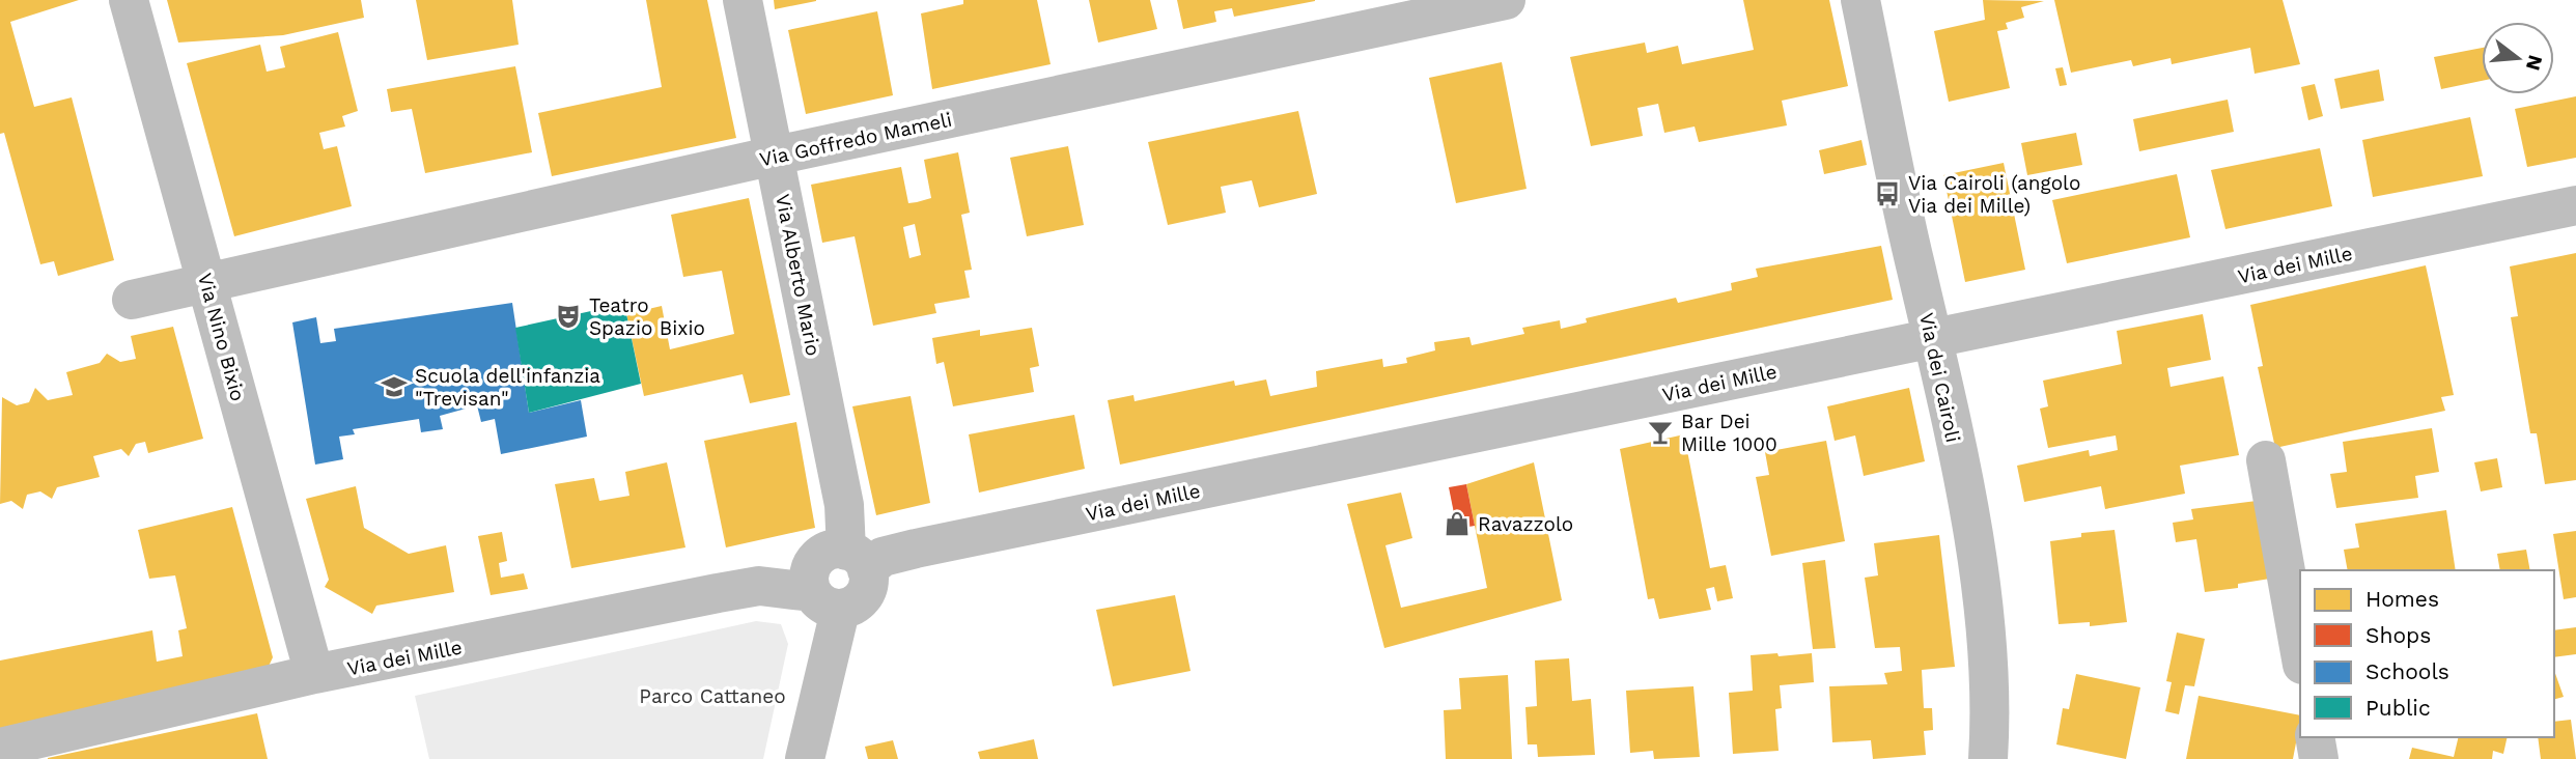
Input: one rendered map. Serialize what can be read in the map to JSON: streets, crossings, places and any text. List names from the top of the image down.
{
  "streets": {
    "street": [
      "Via Goffredo Mameli",
      "Via dei Mille",
      "Via Alberto Mario",
      "Via Nino Bixio",
      "Via dei Cairoli"
    ]
  },
  "crossings": [
    ["Via Goffredo Mameli", "Via Alberto Mario"],
    ["Via Goffredo Mameli", "Via Nino Bixio"],
    ["Via dei Mille", "Via Alberto Mario"],
    ["Via dei Mille", "Via Nino Bixio"],
    ["Via dei Mille", "Via dei Cairoli"]
  ],
  "parks": ["Parco Cattaneo"],
  "places": {
    "bus stop": ["Via Cairoli (angolo Via dei Mille)"],
    "theatre": ["Teatro Spazio Bixio"],
    "school or university": ["Scuola dell'infanzia \"Trevisan\""],
    "bar": ["Bar Dei Mille 1000"],
    "shop": ["Ravazzolo"]
  },
  "legend": [
    "Homes",
    "Shops",
    "Schools",
    "Public"
  ],
  "north": "right"
}
